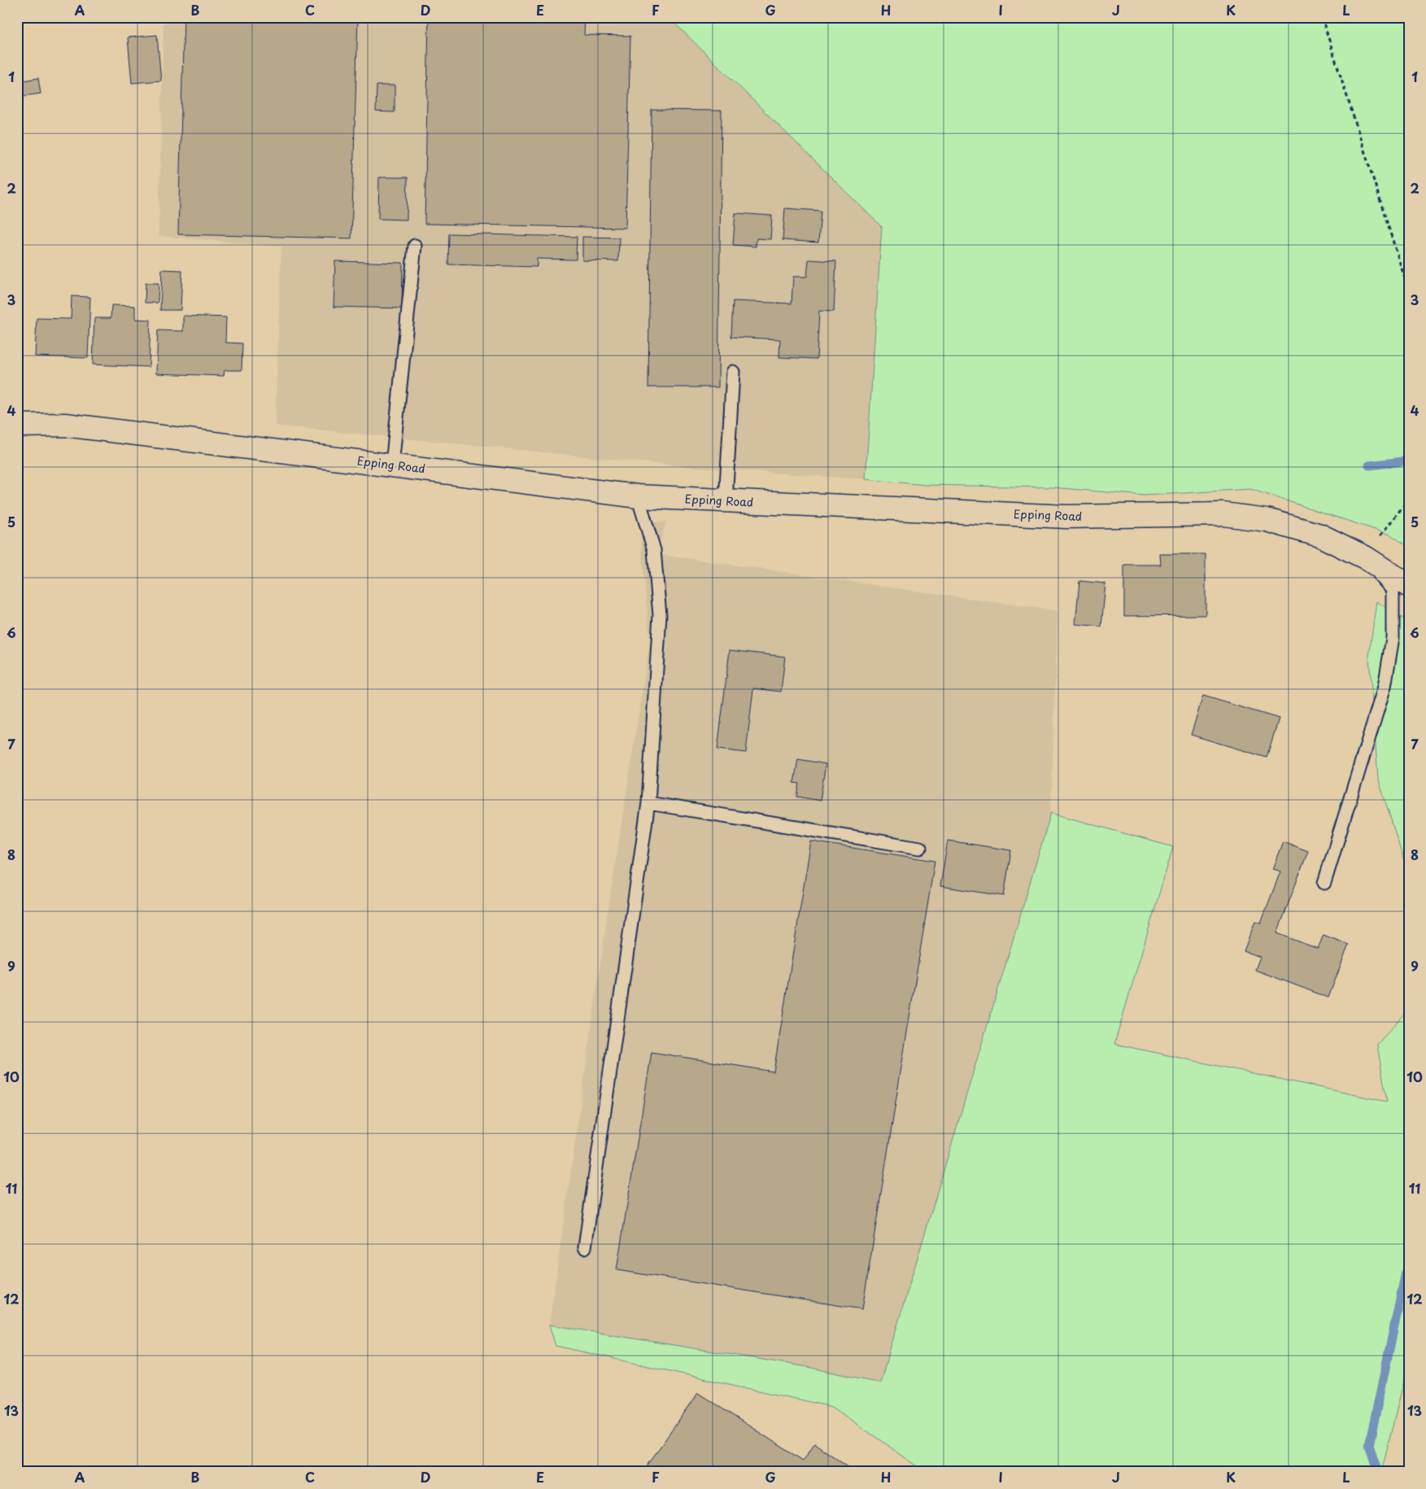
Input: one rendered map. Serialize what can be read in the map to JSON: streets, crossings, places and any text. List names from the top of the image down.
{
  "streets": {
    "main road": ["Epping Road"]
  },
  "grid": {
    "columns": [
      "A",
      "B",
      "C",
      "D",
      "E",
      "F",
      "G",
      "H",
      "I",
      "J",
      "K",
      "L"
    ],
    "rows": [
      "1",
      "2",
      "3",
      "4",
      "5",
      "6",
      "7",
      "8",
      "9",
      "10",
      "11",
      "12",
      "13"
    ]
  }
}
